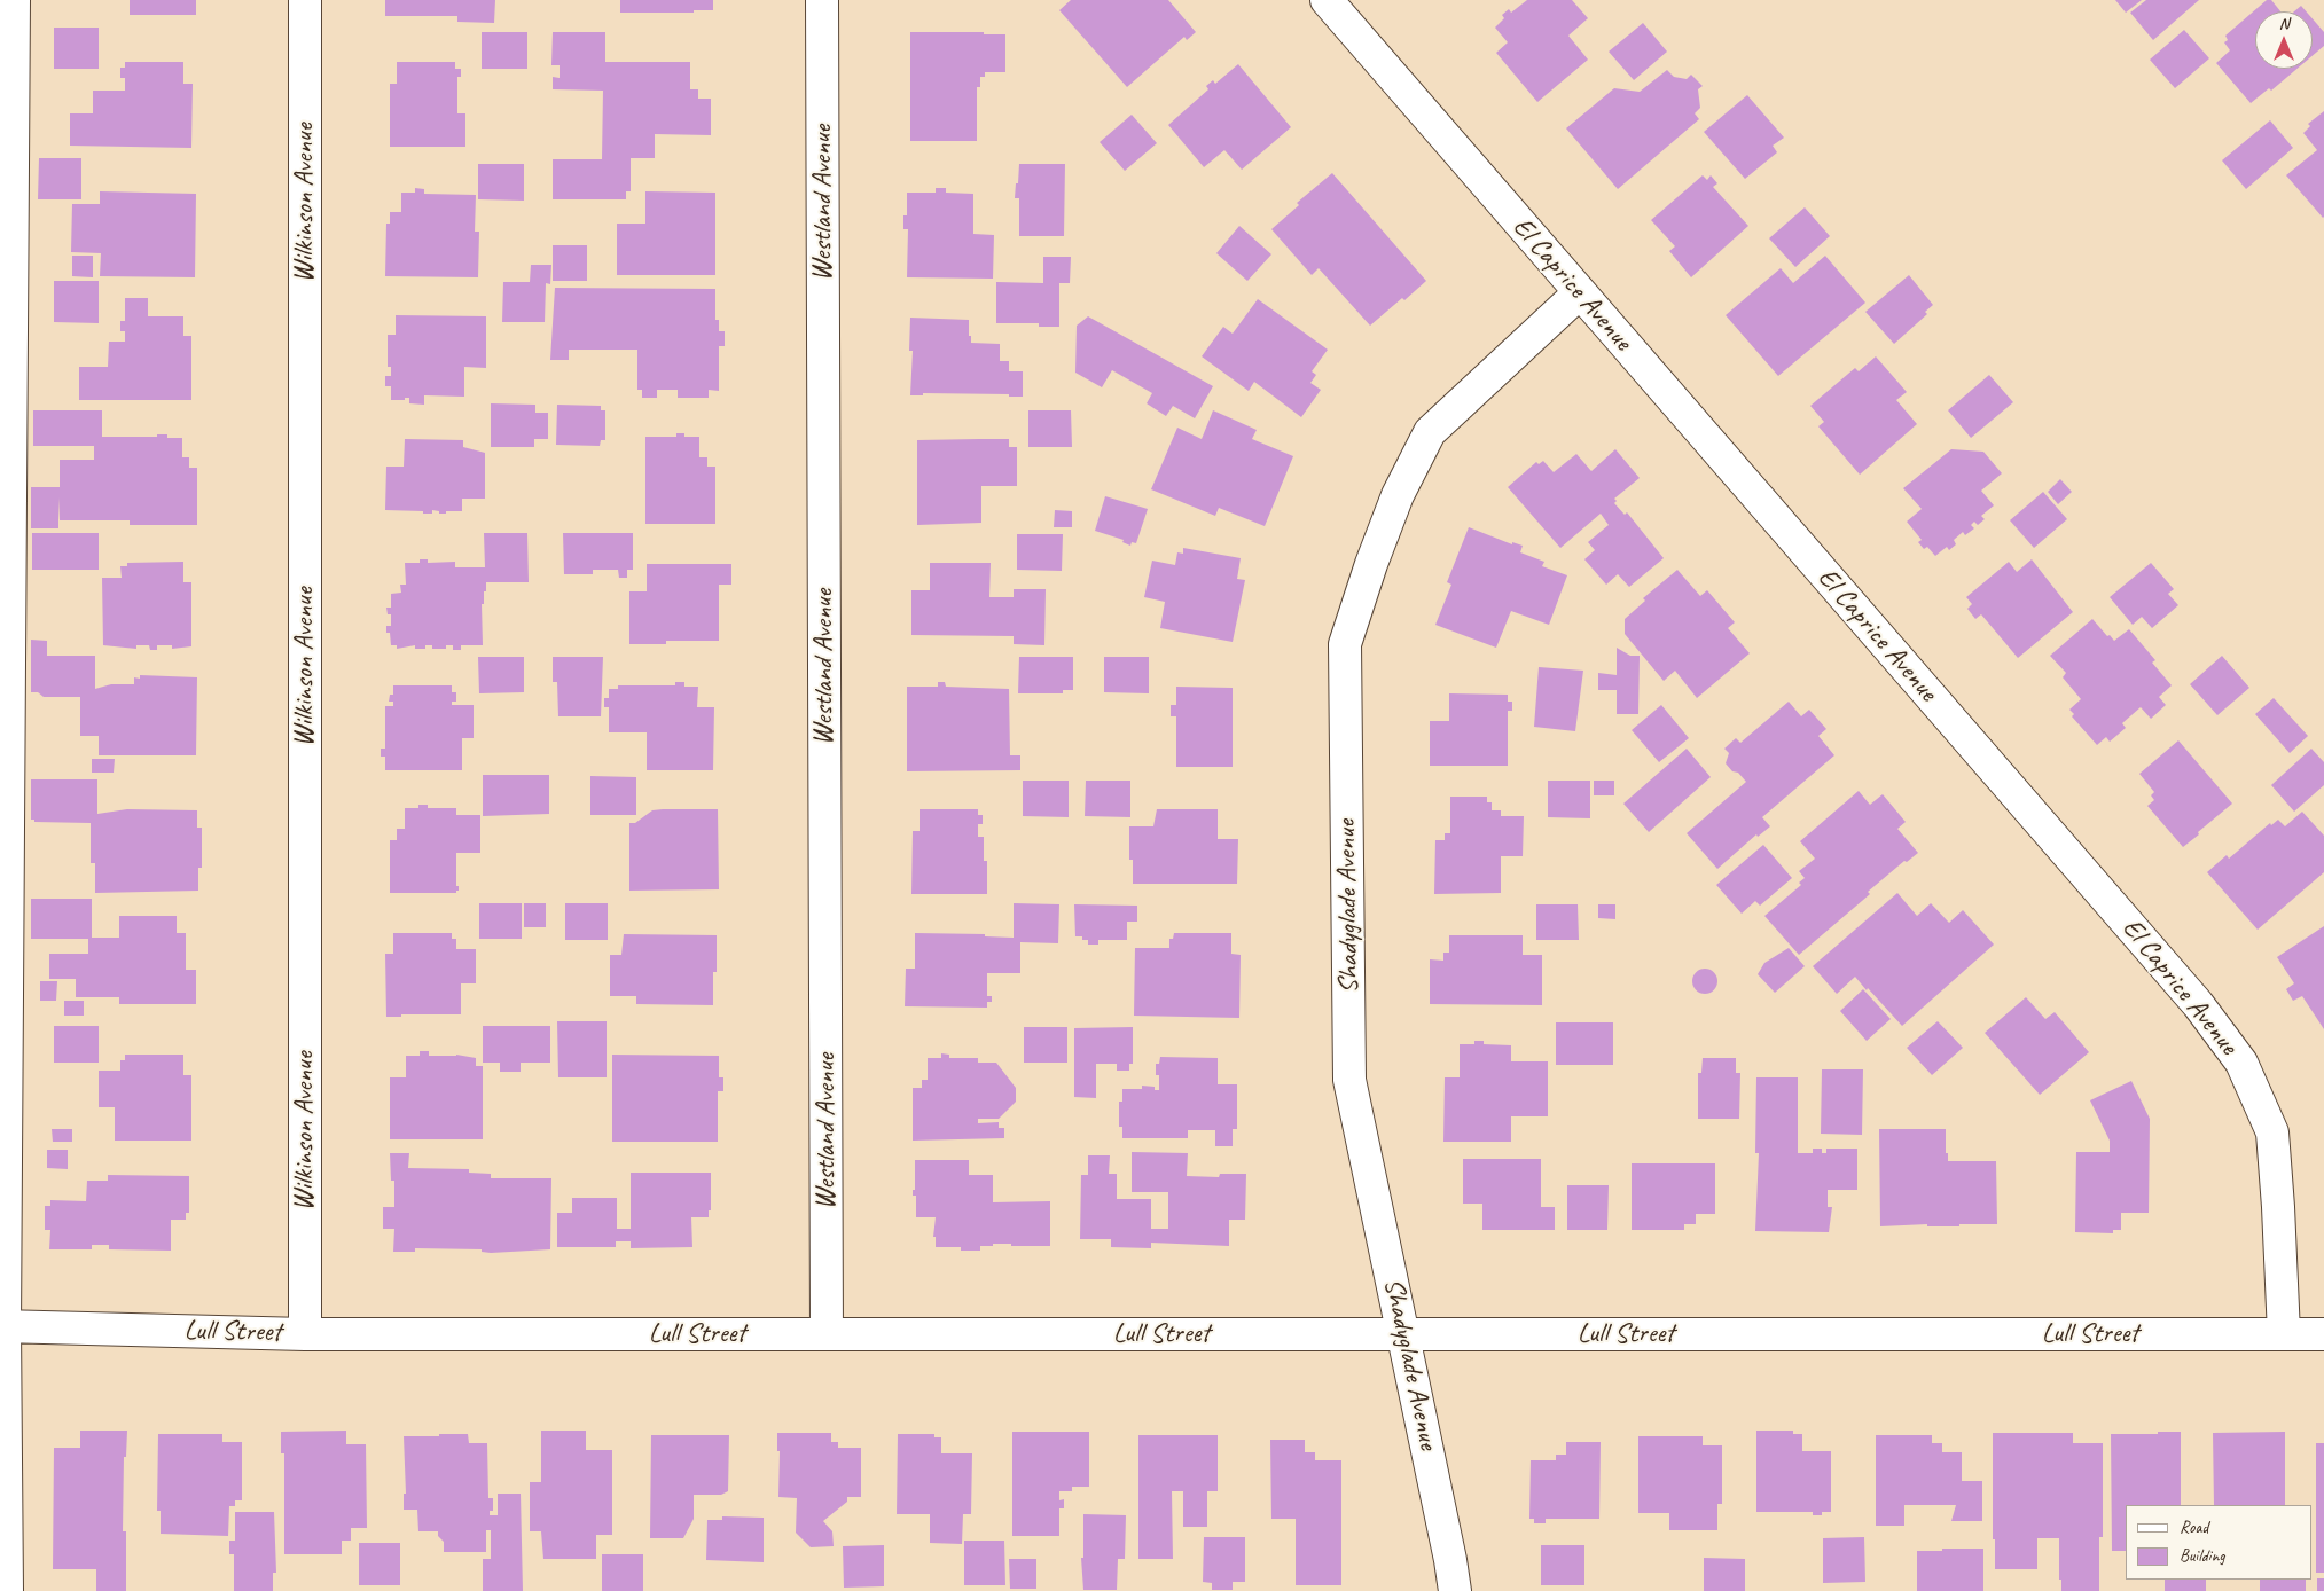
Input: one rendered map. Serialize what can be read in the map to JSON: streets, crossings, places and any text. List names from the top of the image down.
{
  "streets": {
    "street": [
      "Wilkinson Avenue",
      "Westland Avenue",
      "El Caprice Avenue",
      "Shadyglade Avenue",
      "Lull Street"
    ]
  },
  "crossings": [
    ["Wilkinson Avenue", "Lull Street"],
    ["Westland Avenue", "Lull Street"],
    ["El Caprice Avenue", "Shadyglade Avenue"],
    ["El Caprice Avenue", "Lull Street"],
    ["Shadyglade Avenue", "Lull Street"]
  ],
  "legend": ["Road", "Building"],
  "north": "top"
}
